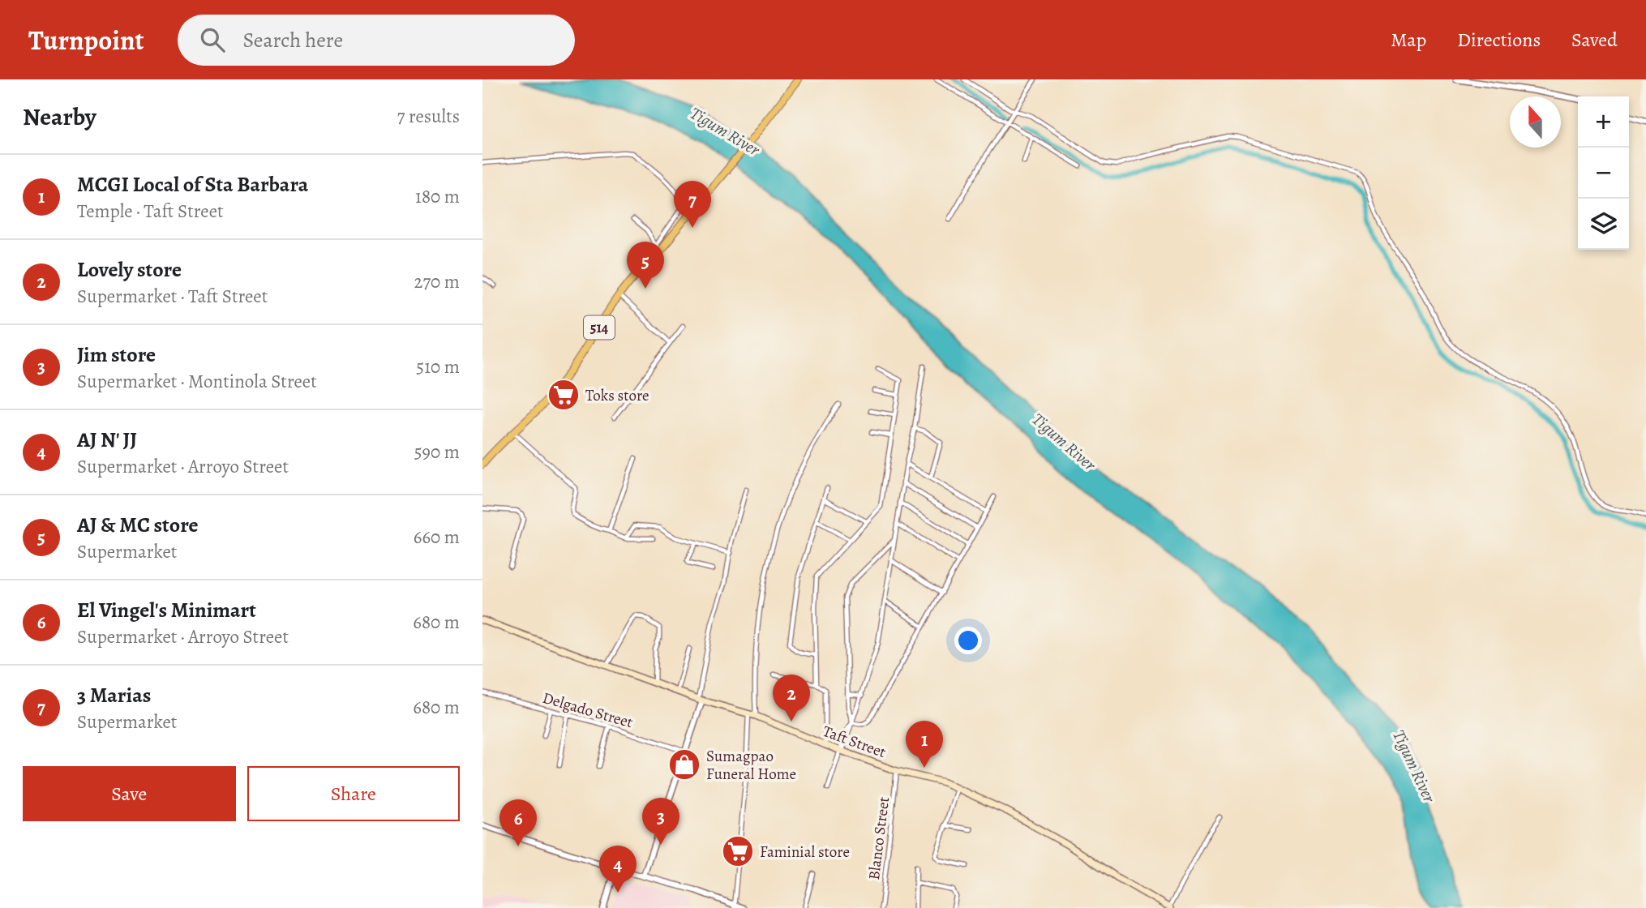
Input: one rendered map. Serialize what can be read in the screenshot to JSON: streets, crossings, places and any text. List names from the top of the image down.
{
  "streets": {
    "main road": ["514", "Taft Street"],
    "street": ["Delgado Street", "Blanco Street"]
  },
  "crossings": [
    ["Taft Street", "Blanco Street"]
  ],
  "water": ["Tigum River"],
  "places": {
    "supermarket": ["Toks store", "Faminial store"],
    "shop": ["Sumagpao Funeral Home"]
  },
  "north": "top",
  "page": {
    "header": "Turnpoint",
    "search": "Search here",
    "nav": ["Map", "Directions", "Saved"],
    "heading": ["Nearby", "7 results"],
    "map_buttons": ["+", "−"],
    "list": [
      {
        "mark": "1",
        "name": "MCGI Local of Sta Barbara",
        "note": "Temple · Taft Street",
        "value": "180 m"
      },
      {
        "mark": "2",
        "name": "Lovely store",
        "note": "Supermarket · Taft Street",
        "value": "270 m"
      },
      {
        "mark": "3",
        "name": "Jim store",
        "note": "Supermarket · Montinola Street",
        "value": "510 m"
      },
      {
        "mark": "4",
        "name": "AJ N' JJ",
        "note": "Supermarket · Arroyo Street",
        "value": "590 m"
      },
      {
        "mark": "5",
        "name": "AJ & MC store",
        "note": "Supermarket",
        "value": "660 m"
      },
      {
        "mark": "6",
        "name": "El Vingel's Minimart",
        "note": "Supermarket · Arroyo Street",
        "value": "680 m"
      },
      {
        "mark": "7",
        "name": "3 Marias",
        "note": "Supermarket",
        "value": "680 m"
      }
    ],
    "pins": [
      "7",
      "5",
      "2",
      "1",
      "3",
      "6",
      "4"
    ],
    "buttons": ["Save", "Share"]
  }
}
